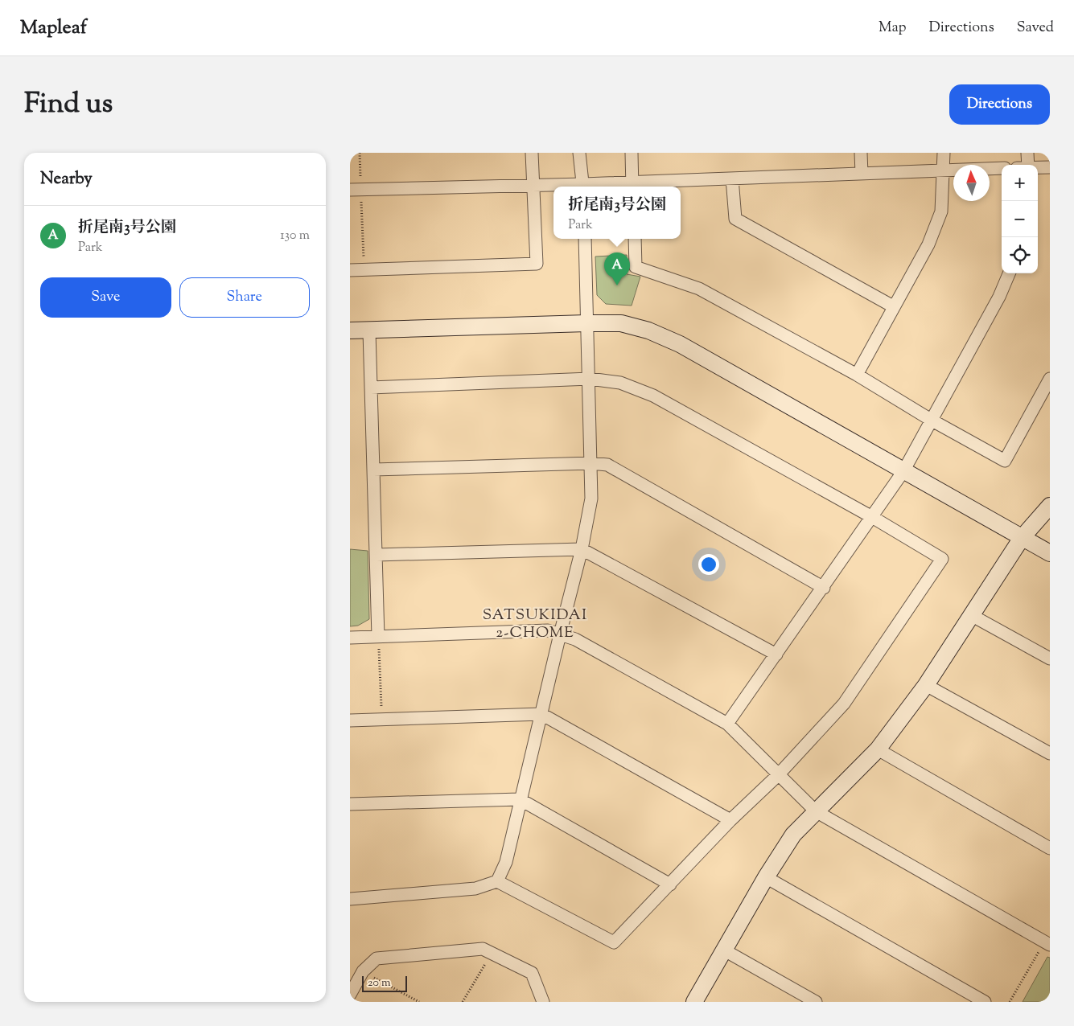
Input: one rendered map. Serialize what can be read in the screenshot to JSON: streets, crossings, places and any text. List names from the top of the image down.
{
  "districts": ["SATSUKIDAI 2-CHOME"],
  "scale_bar": "20 m",
  "north": "top",
  "page": {
    "header": "Mapleaf",
    "nav": ["Map", "Directions", "Saved"],
    "title": "Find us",
    "buttons": [
      "Directions",
      ["Save", "Share"]
    ],
    "heading": "Nearby",
    "map_buttons": ["+", "−"],
    "popup": ["折尾南3号公園", "Park"],
    "list": [
      {
        "mark": "A",
        "name": "折尾南3号公園",
        "note": "Park",
        "value": "130 m"
      }
    ],
    "pins": "A",
    "scale": "20 m"
  }
}
